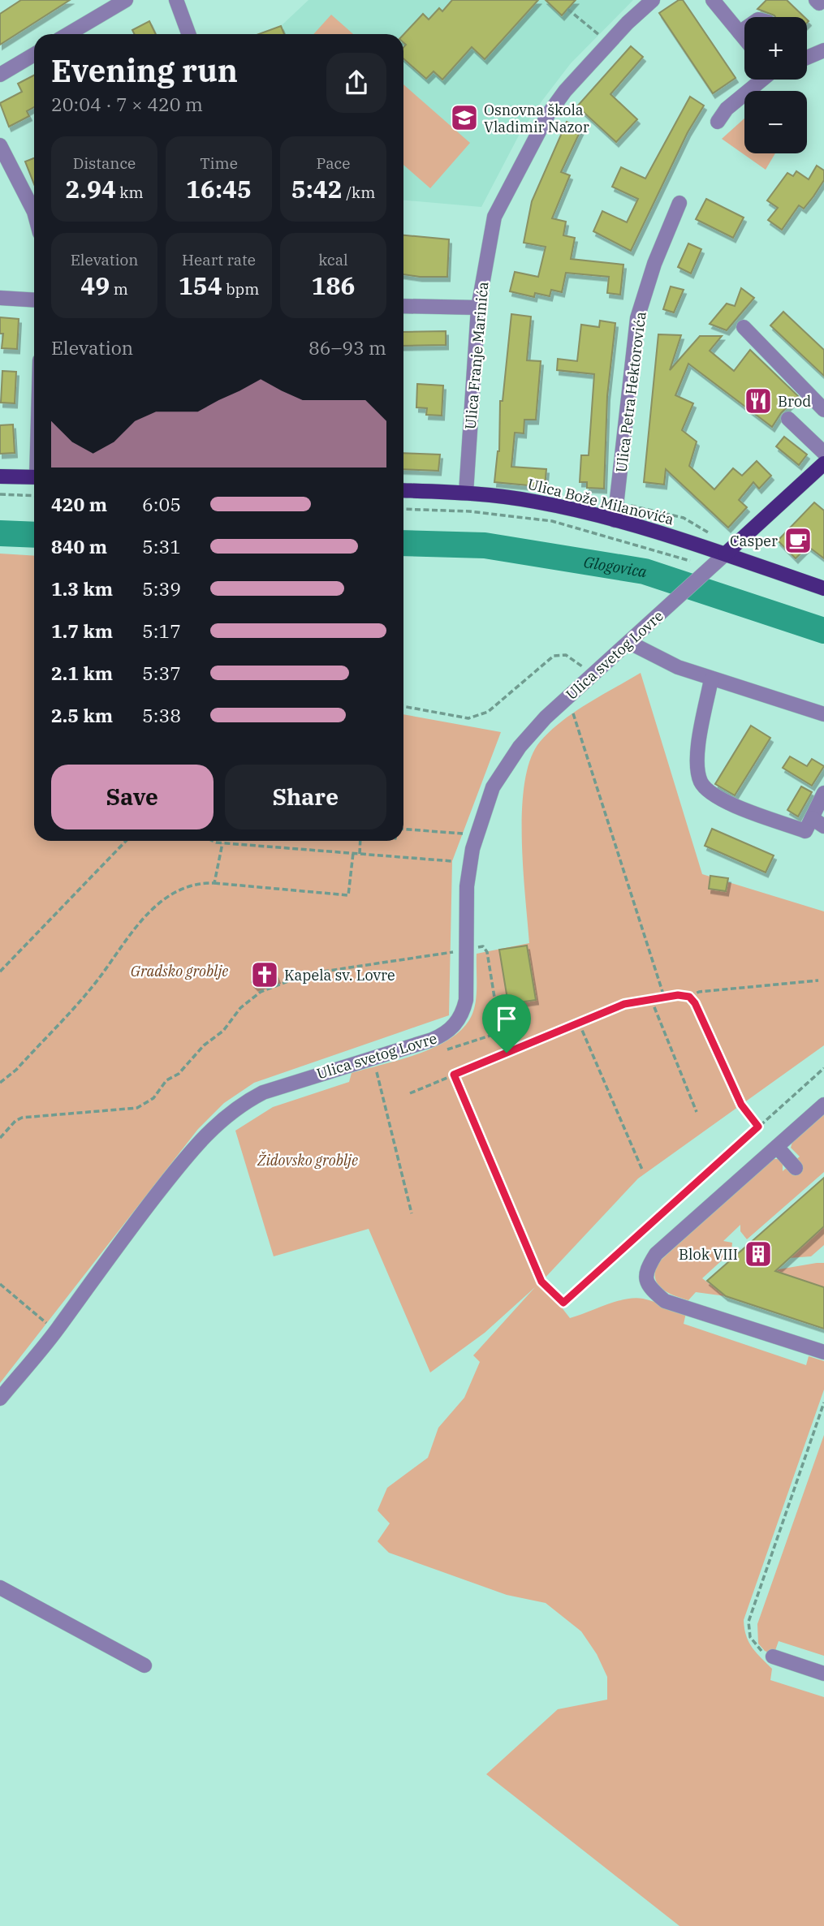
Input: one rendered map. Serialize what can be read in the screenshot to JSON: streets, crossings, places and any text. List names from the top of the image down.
{
  "streets": {
    "main road": ["Ulica Bože Milanovića"],
    "street": ["Ulica Franje Marinića", "Ulica Petra Hektorovića", "Ulica svetog Lovre"]
  },
  "crossings": [
    ["Ulica Franje Marinića", "Ulica Bože Milanovića"],
    ["Ulica Petra Hektorovića", "Ulica Bože Milanovića"],
    ["Ulica Bože Milanovića", "Ulica svetog Lovre"]
  ],
  "water": ["Glogovica"],
  "parks": ["Gradsko groblje", "Židovsko groblje"],
  "places": {
    "school or university": ["Osnovna škola Vladimir Nazor"],
    "restaurant": ["Brod"],
    "cafe": ["Casper"],
    "church": ["Kapela sv. Lovre"],
    "building": ["Blok VIII"]
  },
  "page": {
    "map_buttons": ["+", "−"],
    "heading": ["Evening run", "20:04 · 7 × 420 m"],
    "stats": [
      ["Distance", "2.94 km"],
      ["Time", "16:45"],
      ["Pace", "5:42 /km"],
      ["Elevation", "49 m"],
      ["Heart rate", "154 bpm"],
      ["kcal", "186"]
    ],
    "chart": ["Elevation", "86–93 m"],
    "list": [
      {
        "name": "420 m",
        "note": "6:05"
      },
      {
        "name": "840 m",
        "note": "5:31"
      },
      {
        "name": "1.3 km",
        "note": "5:39"
      },
      {
        "name": "1.7 km",
        "note": "5:17"
      },
      {
        "name": "2.1 km",
        "note": "5:37"
      },
      {
        "name": "2.5 km",
        "note": "5:38"
      }
    ],
    "buttons": ["Save", "Share"]
  }
}
